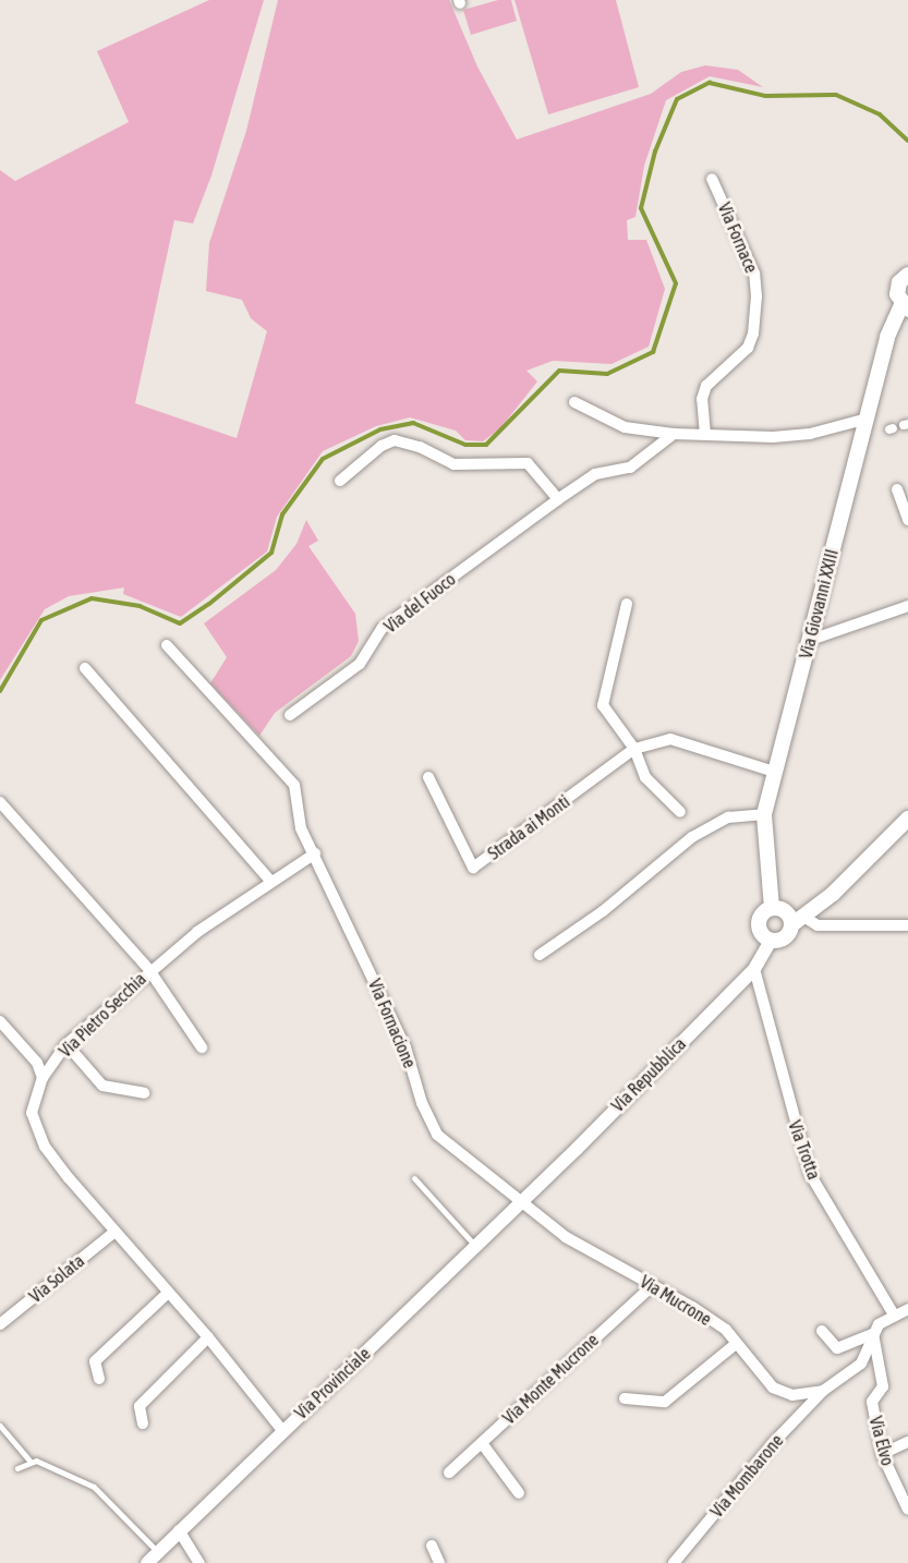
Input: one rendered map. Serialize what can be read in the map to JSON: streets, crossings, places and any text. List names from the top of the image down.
{
  "streets": {
    "main road": ["Via Giovanni XXIII"],
    "street": [
      "Via Fornace",
      "Via del Fuoco",
      "Strada ai Monti",
      "Via Pietro Secchia",
      "Via Fornacione",
      "Via Repubblica",
      "Via Trotta",
      "Via Solata",
      "Via Mucrone",
      "Via Monte Mucrone",
      "Via Provinciale",
      "Via Elvo",
      "Via Mombarone"
    ]
  },
  "crossings": [
    ["Via Giovanni XXIII", "Strada ai Monti"],
    ["Via Giovanni XXIII", "Via Repubblica"],
    ["Via Pietro Secchia", "Via Fornacione"],
    ["Via Pietro Secchia", "Via Solata"],
    ["Via Pietro Secchia", "Via Provinciale"],
    ["Via Fornacione", "Via Repubblica"],
    ["Via Fornacione", "Via Mucrone"],
    ["Via Fornacione", "Via Provinciale"],
    ["Via Repubblica", "Via Trotta"],
    ["Via Repubblica", "Via Mucrone"],
    ["Via Repubblica", "Via Provinciale"],
    ["Via Mucrone", "Via Monte Mucrone"],
    ["Via Mucrone", "Via Provinciale"],
    ["Via Mucrone", "Via Elvo"],
    ["Via Mucrone", "Via Mombarone"]
  ]
}
